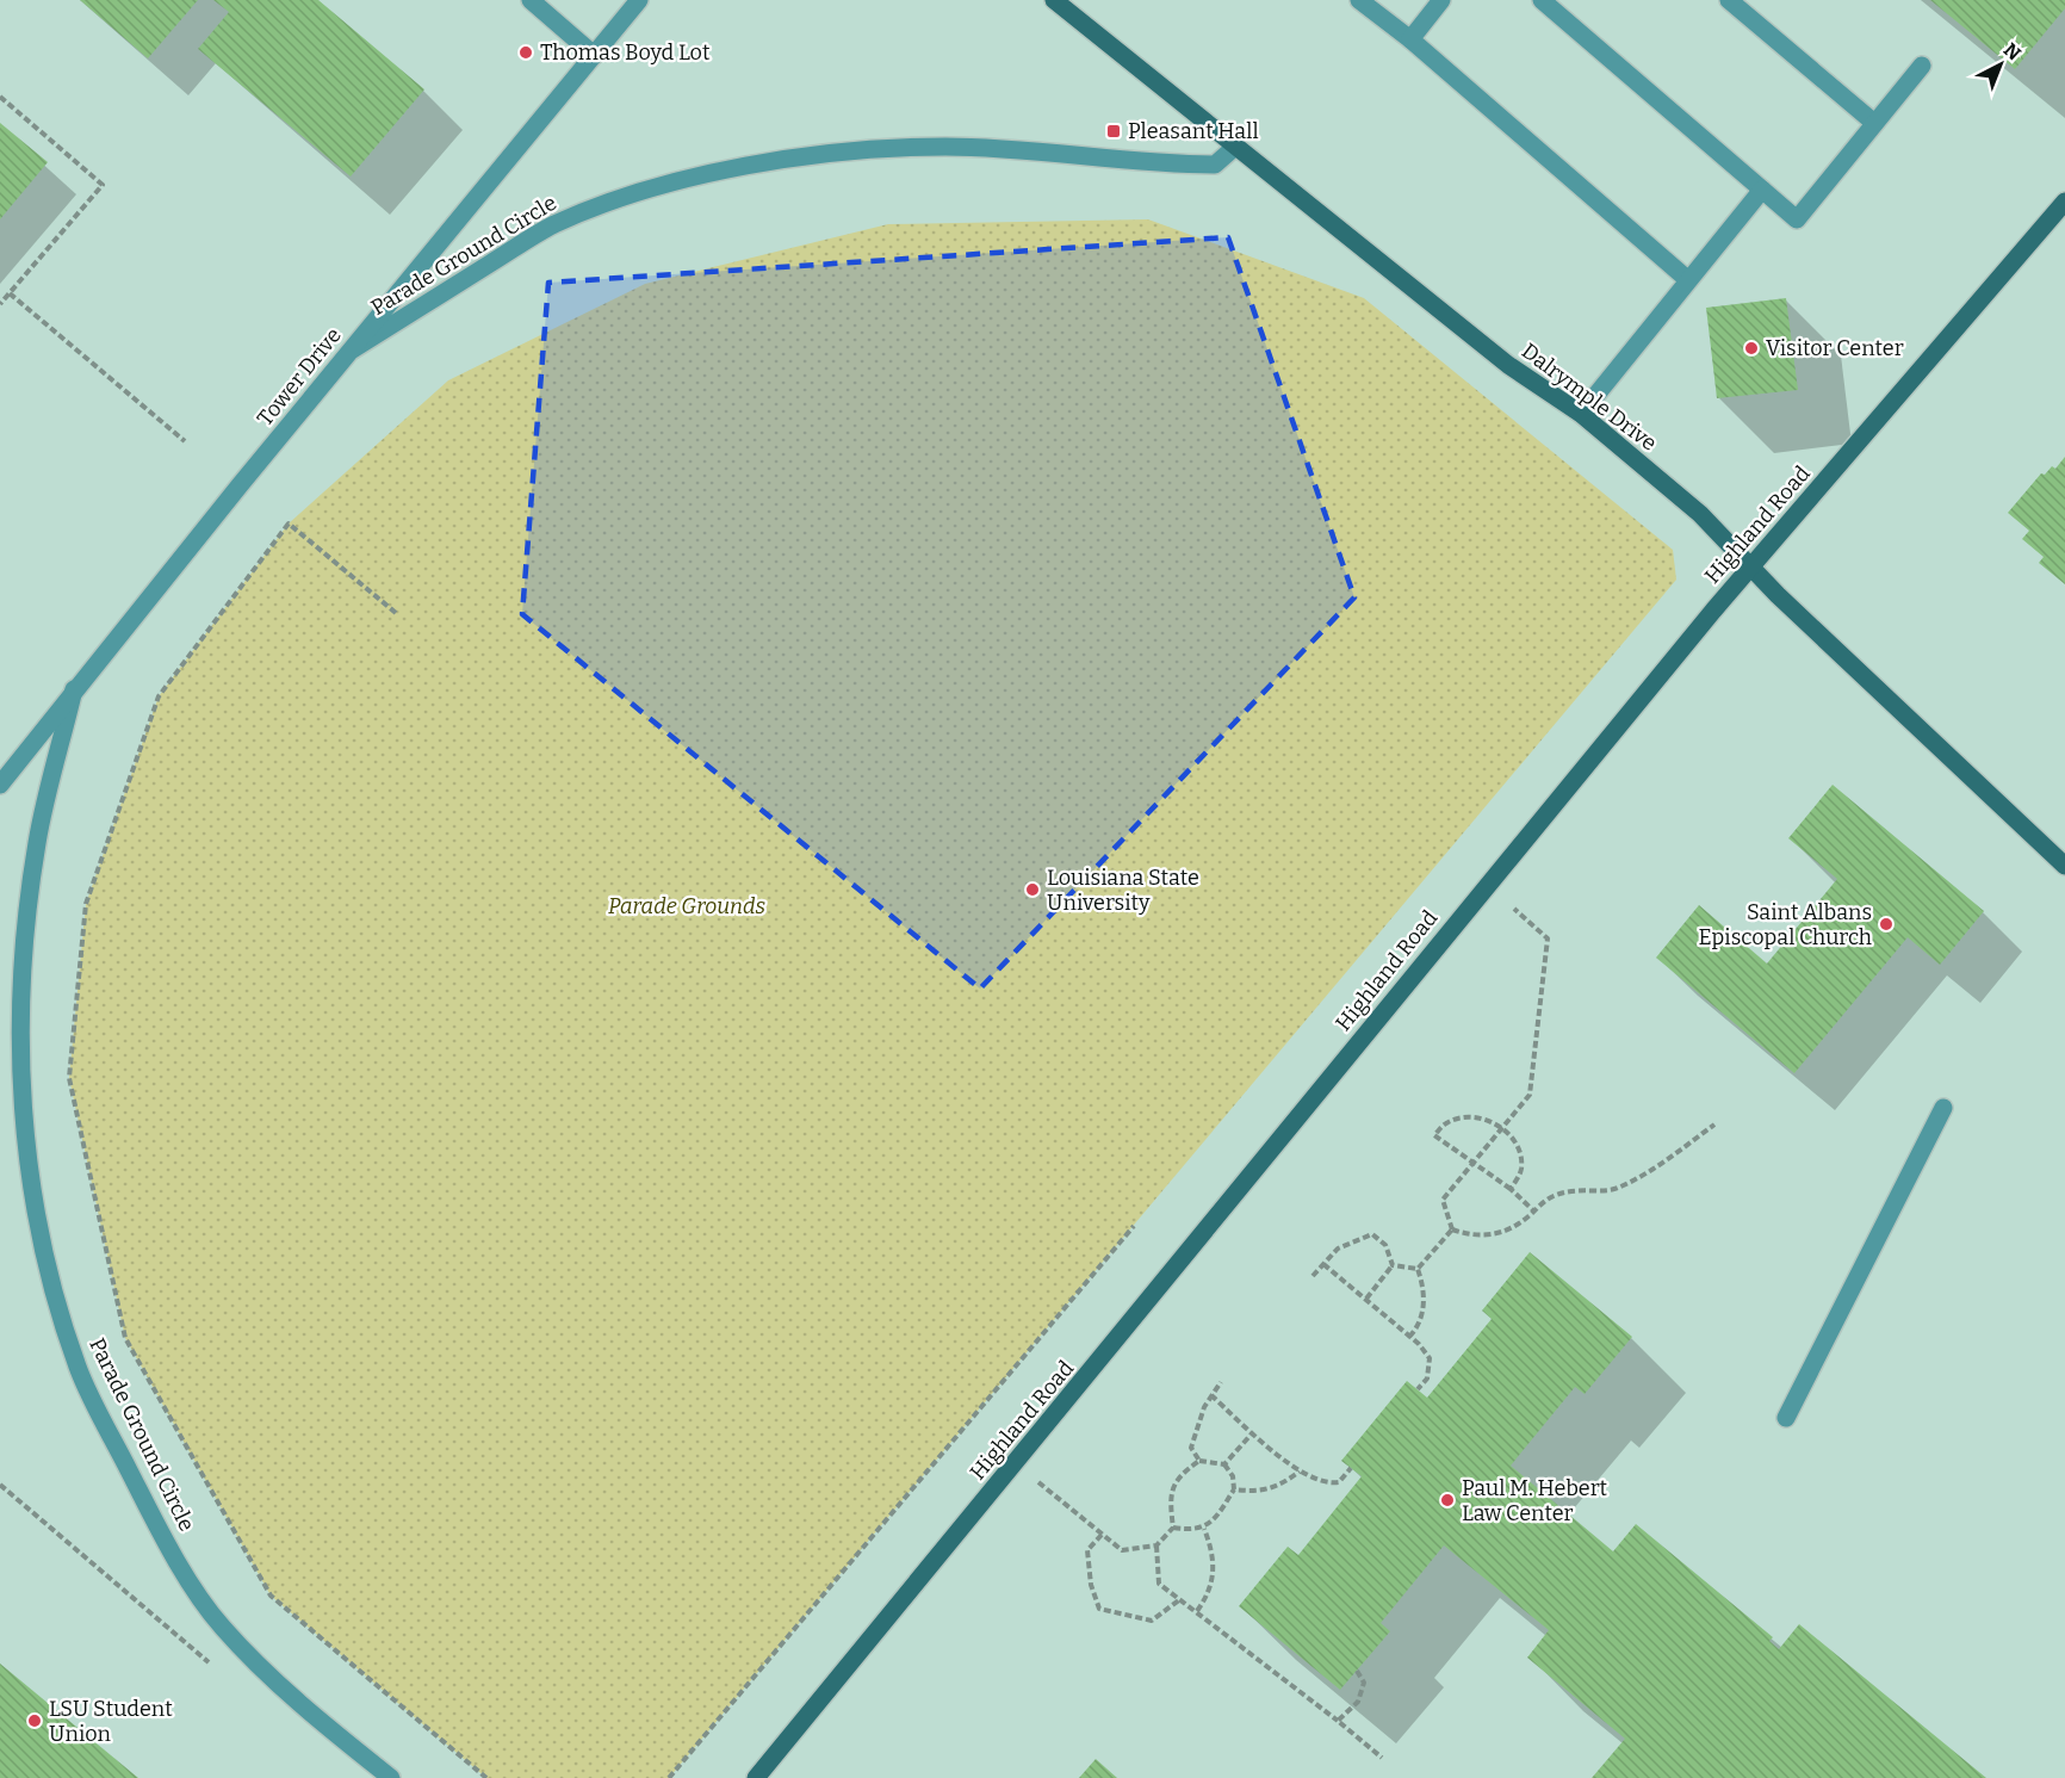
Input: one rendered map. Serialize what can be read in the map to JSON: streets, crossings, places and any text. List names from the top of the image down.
{
  "streets": {
    "street": [
      "Parade Ground Circle",
      "Tower Drive",
      "Dalrymple Drive",
      "Highland Road"
    ]
  },
  "crossings": [
    ["Parade Ground Circle", "Tower Drive"],
    ["Parade Ground Circle", "Dalrymple Drive"],
    ["Dalrymple Drive", "Highland Road"]
  ],
  "parks": ["Parade Grounds"],
  "places": {
    "other": [
      "Thomas Boyd Lot",
      "Visitor Center",
      "Louisiana State University",
      "Saint Albans Episcopal Church",
      "Paul M. Hebert Law Center",
      "LSU Student Union"
    ],
    "transit": ["Pleasant Hall"]
  },
  "north": "top right"
}
